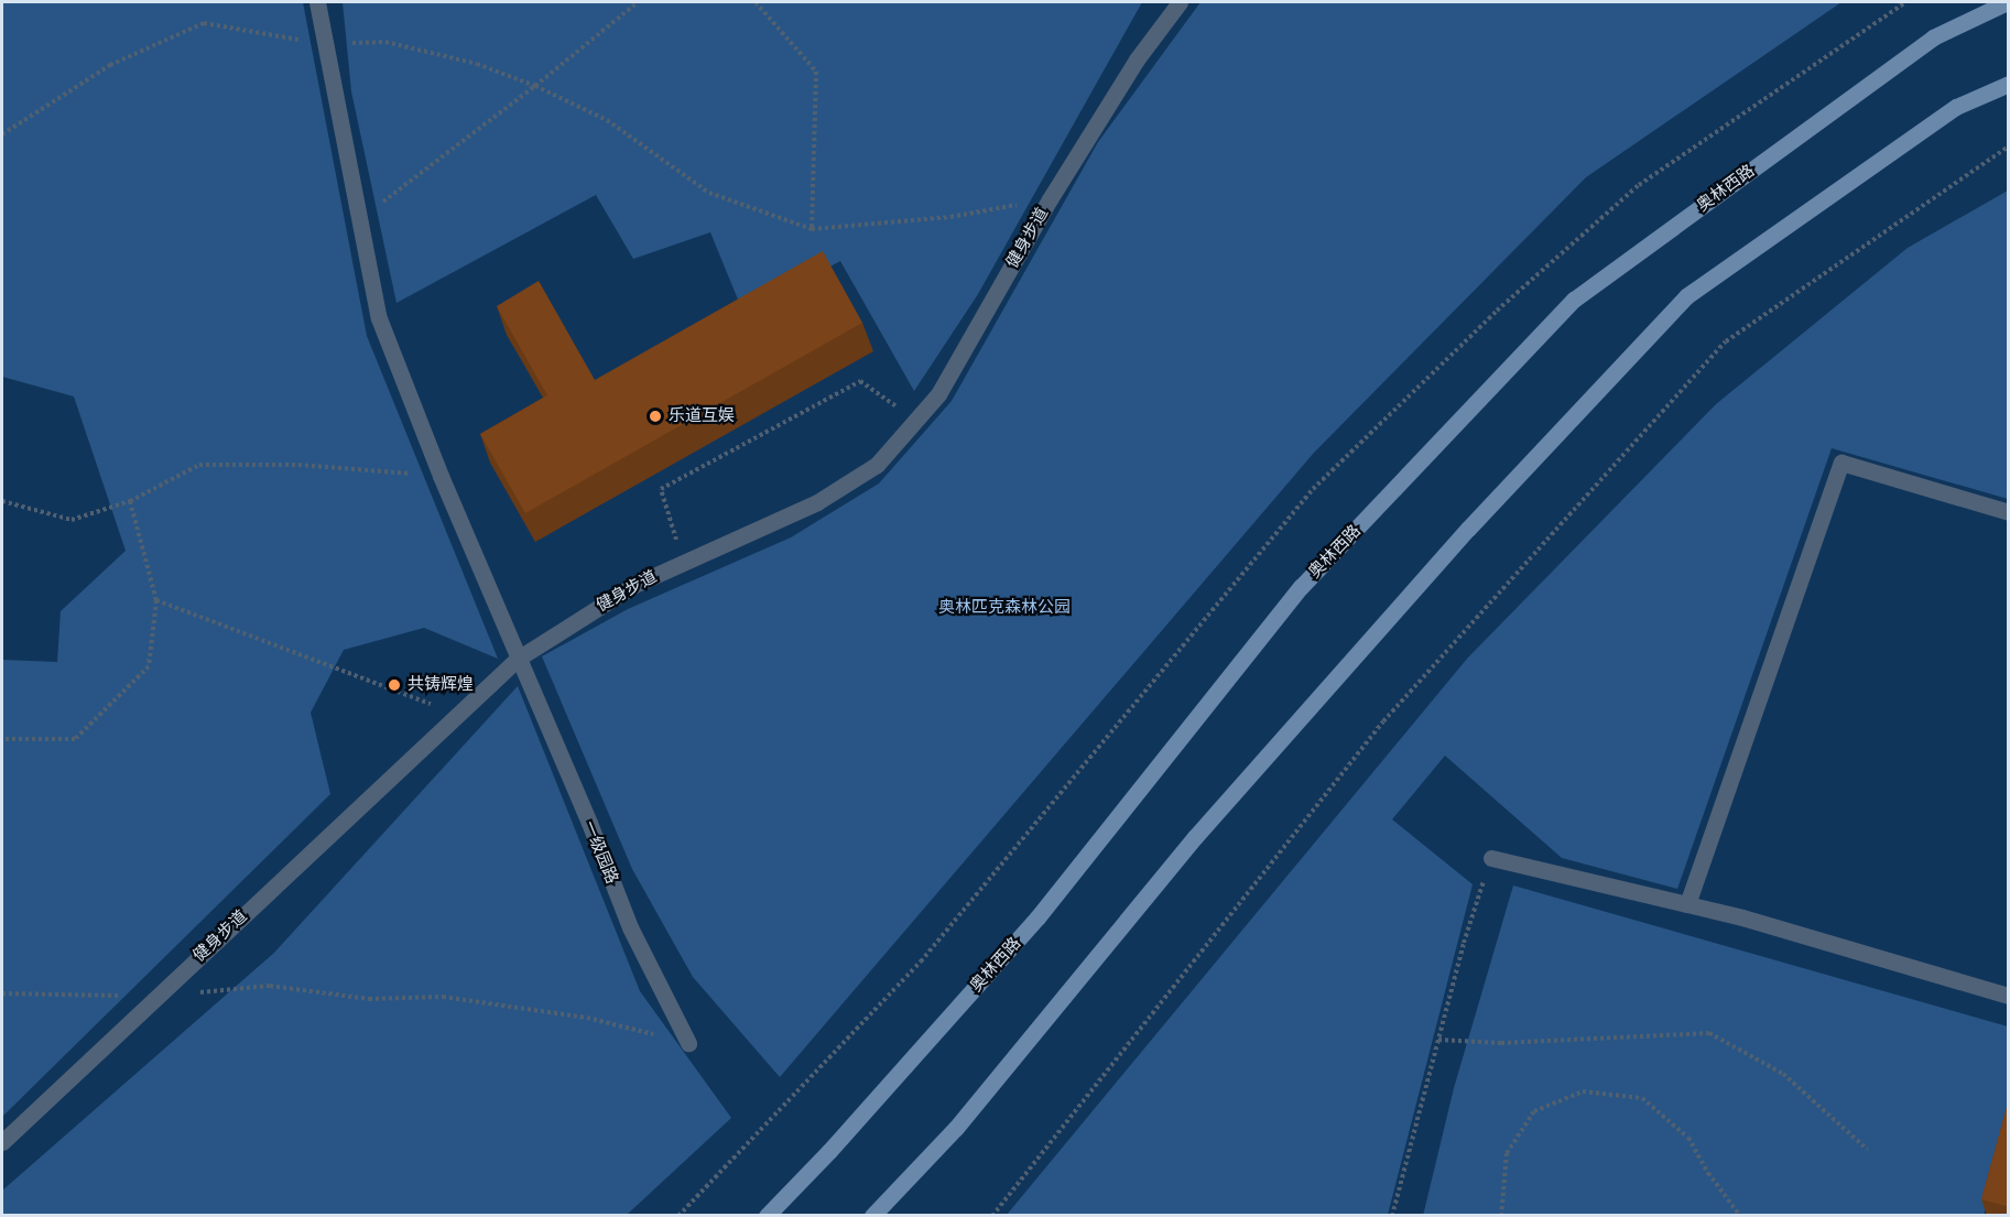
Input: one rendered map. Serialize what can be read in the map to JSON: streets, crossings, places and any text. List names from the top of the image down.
{
  "streets": {
    "main road": ["奥林西路"],
    "street": ["健身步道", "一级园路"]
  },
  "crossings": [
    ["健身步道", "一级园路"]
  ],
  "parks": ["奥林匹克森林公园"],
  "places": ["乐道互娱", "共铸辉煌"]
}
